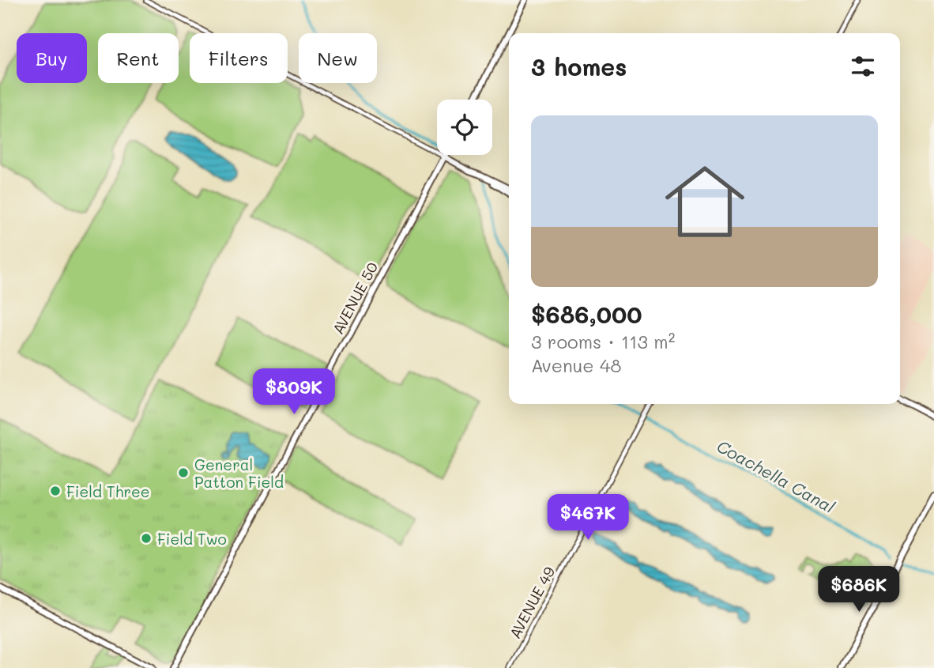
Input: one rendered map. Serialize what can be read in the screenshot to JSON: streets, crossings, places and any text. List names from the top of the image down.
{
  "streets": {
    "main road": ["AVENUE 50"],
    "street": ["AVENUE 49"]
  },
  "water": ["Coachella Canal"],
  "places": ["General Patton Field", "Field Three", "Field Two"],
  "page": {
    "chip": [
      "Buy",
      "Rent",
      "Filters",
      "New"
    ],
    "heading": "3 homes",
    "list": [
      {
        "name": "$686,000",
        "note": "3 rooms · 113 m² · Avenue 48"
      }
    ],
    "price": ["$809K", "$467K", "$686K"]
  }
}
